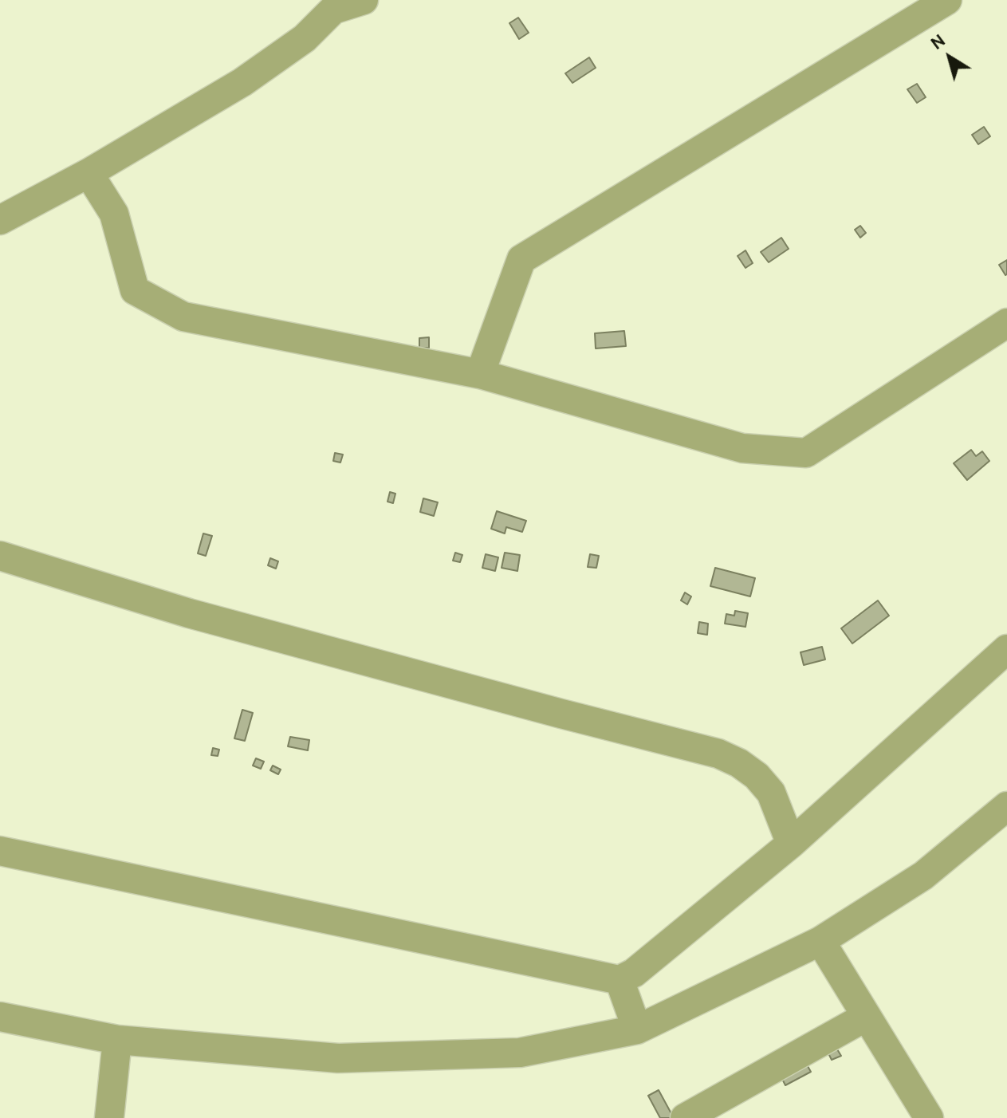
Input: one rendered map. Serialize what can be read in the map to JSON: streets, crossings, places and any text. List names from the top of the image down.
{
  "north": "top left"
}
